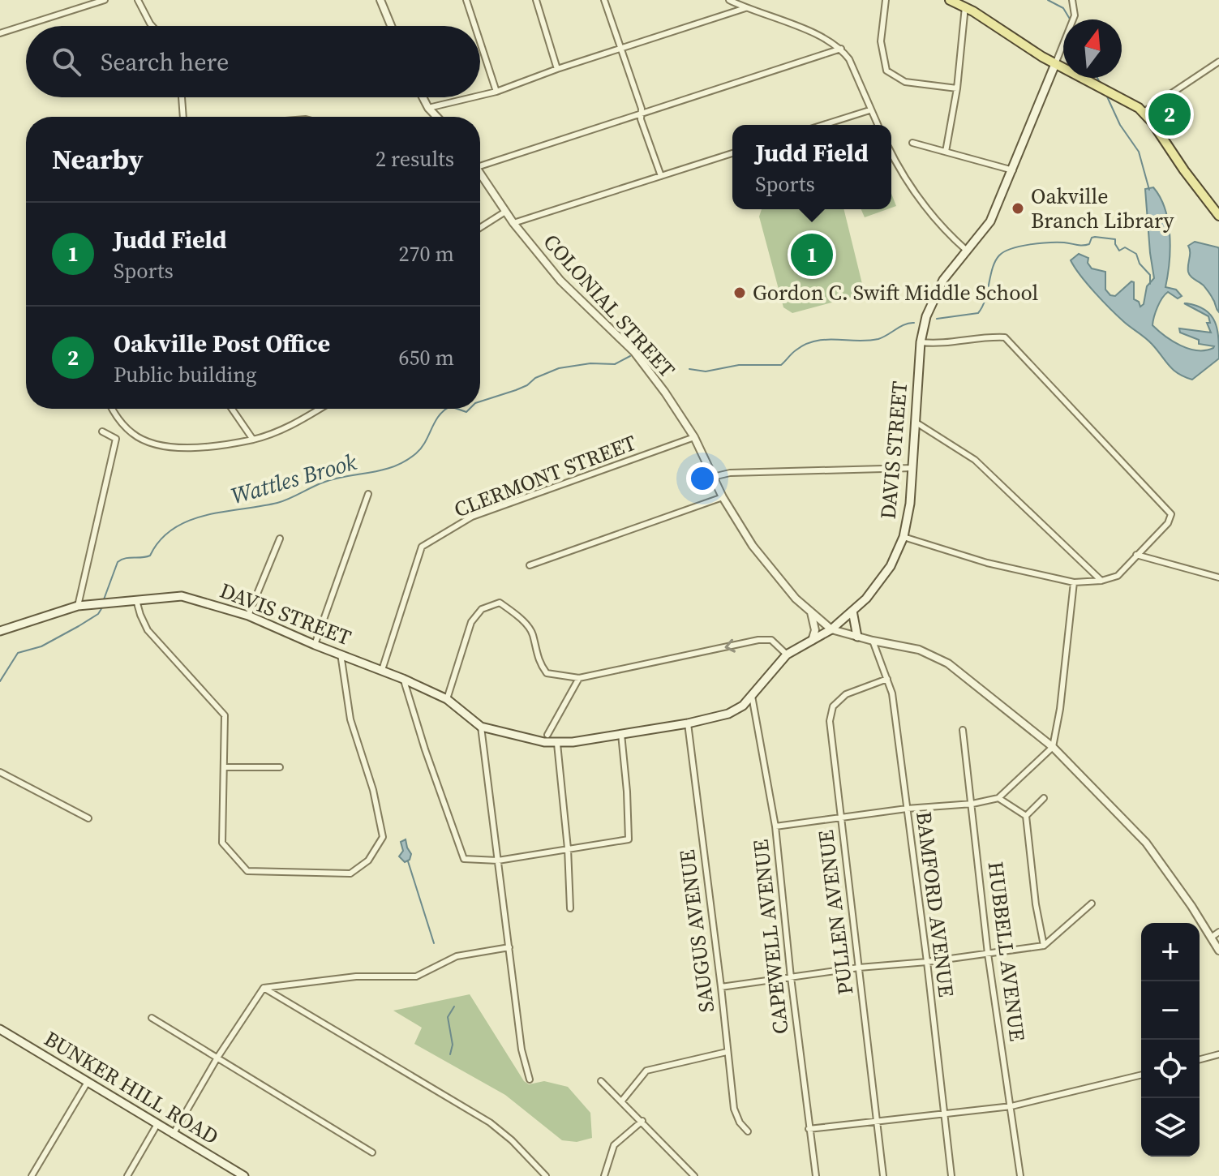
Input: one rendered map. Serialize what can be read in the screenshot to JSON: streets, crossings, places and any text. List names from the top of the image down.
{
  "streets": {
    "main road": ["DAVIS STREET", "BUNKER HILL ROAD"],
    "street": [
      "COLONIAL STREET",
      "CLERMONT STREET",
      "BAMFORD AVENUE",
      "PULLEN AVENUE",
      "SAUGUS AVENUE",
      "CAPEWELL AVENUE",
      "HUBBELL AVENUE"
    ]
  },
  "crossings": [
    ["COLONIAL STREET", "DAVIS STREET"],
    ["COLONIAL STREET", "CLERMONT STREET"],
    ["COLONIAL STREET", "BAMFORD AVENUE"],
    ["DAVIS STREET", "CLERMONT STREET"],
    ["DAVIS STREET", "SAUGUS AVENUE"],
    ["DAVIS STREET", "CAPEWELL AVENUE"],
    ["BAMFORD AVENUE", "PULLEN AVENUE"]
  ],
  "water": ["Wattles Brook"],
  "places": ["Oakville Branch Library", "Gordon C. Swift Middle School"],
  "north": "top",
  "page": {
    "search": "Search here",
    "pins": ["2", "1"],
    "heading": ["Nearby", "2 results"],
    "popup": ["Judd Field", "Sports"],
    "list": [
      {
        "mark": "1",
        "name": "Judd Field",
        "note": "Sports",
        "value": "270 m"
      },
      {
        "mark": "2",
        "name": "Oakville Post Office",
        "note": "Public building",
        "value": "650 m"
      }
    ],
    "map_buttons": ["+", "−"]
  }
}
